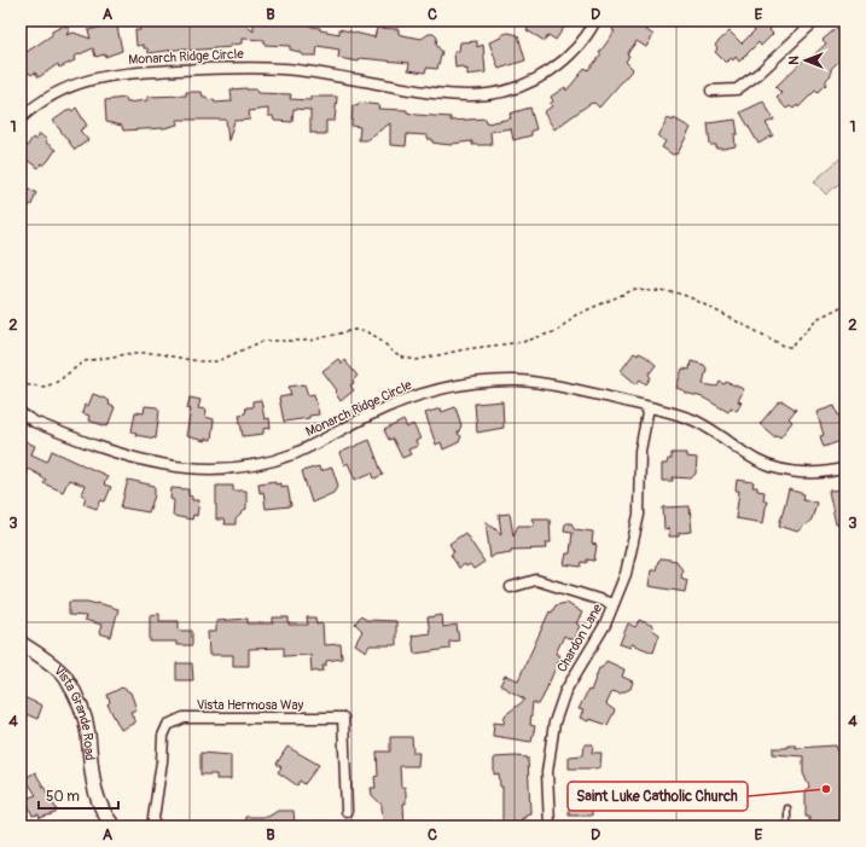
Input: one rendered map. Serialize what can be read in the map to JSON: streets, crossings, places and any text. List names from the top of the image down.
{
  "streets": {
    "street": [
      "Monarch Ridge Circle",
      "Chardon Lane",
      "Vista Hermosa Way",
      "Vista Grande Road"
    ]
  },
  "crossings": [
    ["Monarch Ridge Circle", "Chardon Lane"]
  ],
  "places": ["Saint Luke Catholic Church"],
  "scale_bar": "50 m",
  "north": "left",
  "grid": {
    "columns": [
      "A",
      "B",
      "C",
      "D",
      "E"
    ],
    "rows": [
      "1",
      "2",
      "3",
      "4"
    ]
  }
}
